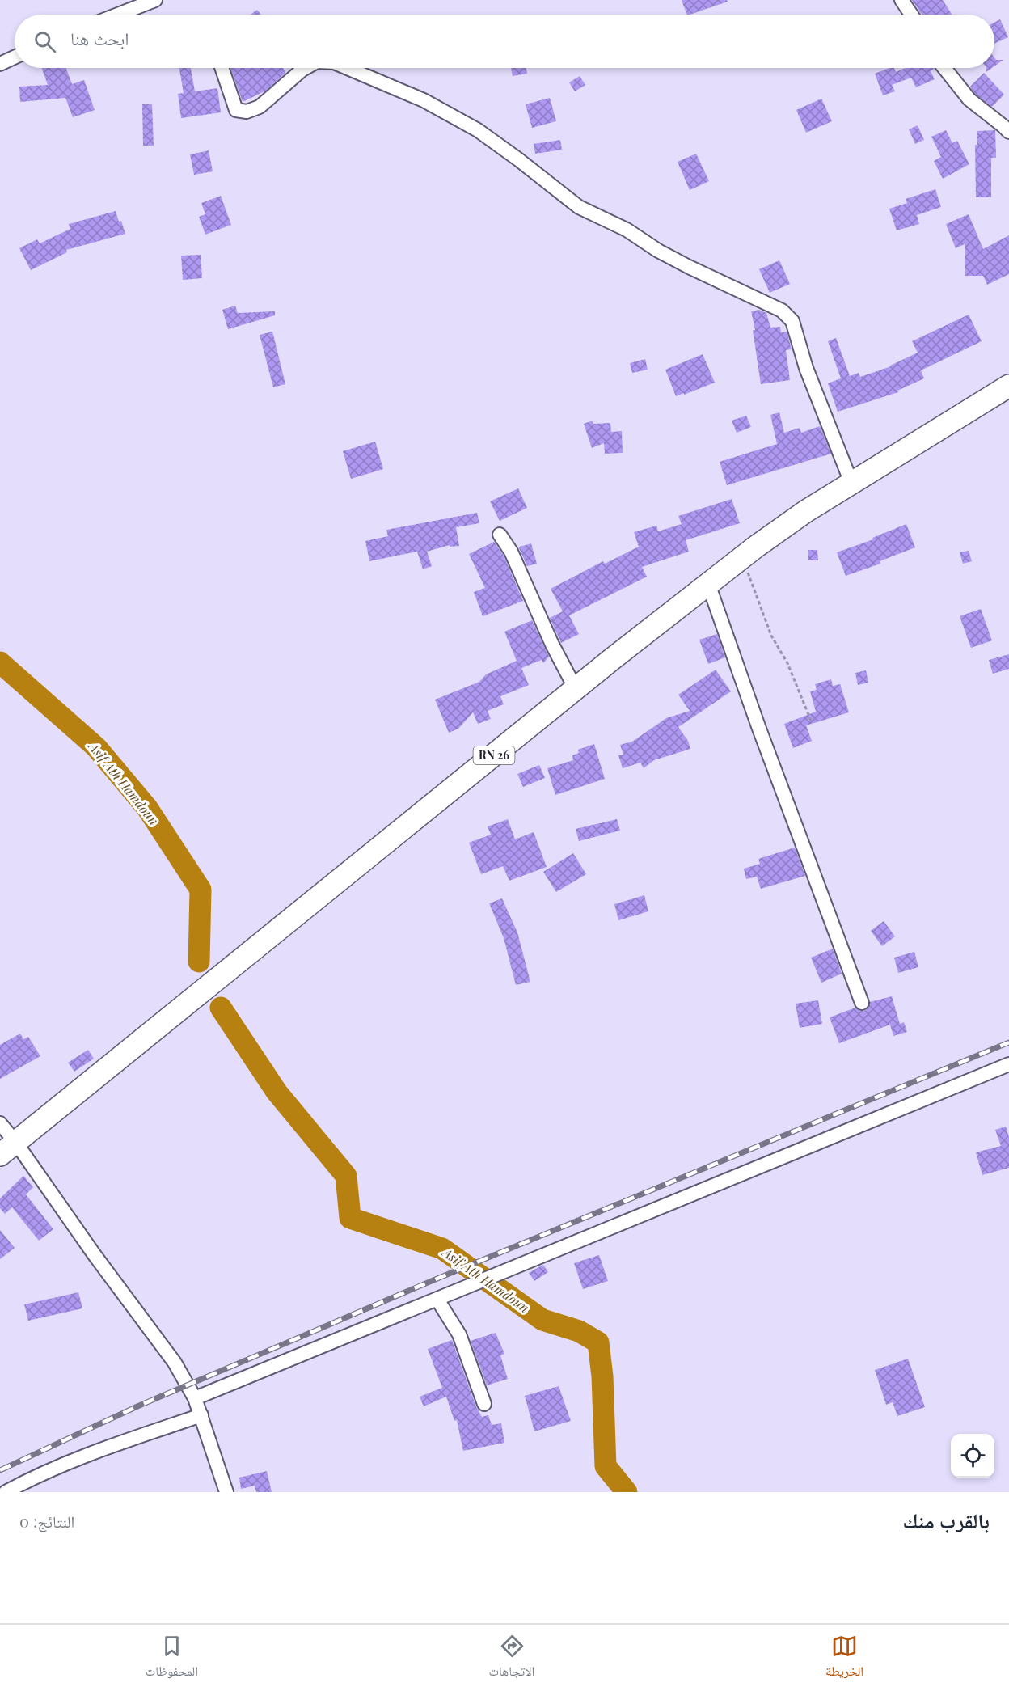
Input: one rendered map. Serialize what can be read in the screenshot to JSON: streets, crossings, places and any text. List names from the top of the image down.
{
  "streets": {
    "main road": ["RN 26"]
  },
  "water": ["Asif Ath Hamdoun"],
  "page": {
    "search": "ابحث هنا",
    "heading": ["بالقرب منك", "النتائج: 0"],
    "nav": ["الخريطة", "الاتجاهات", "المحفوظات"]
  }
}
